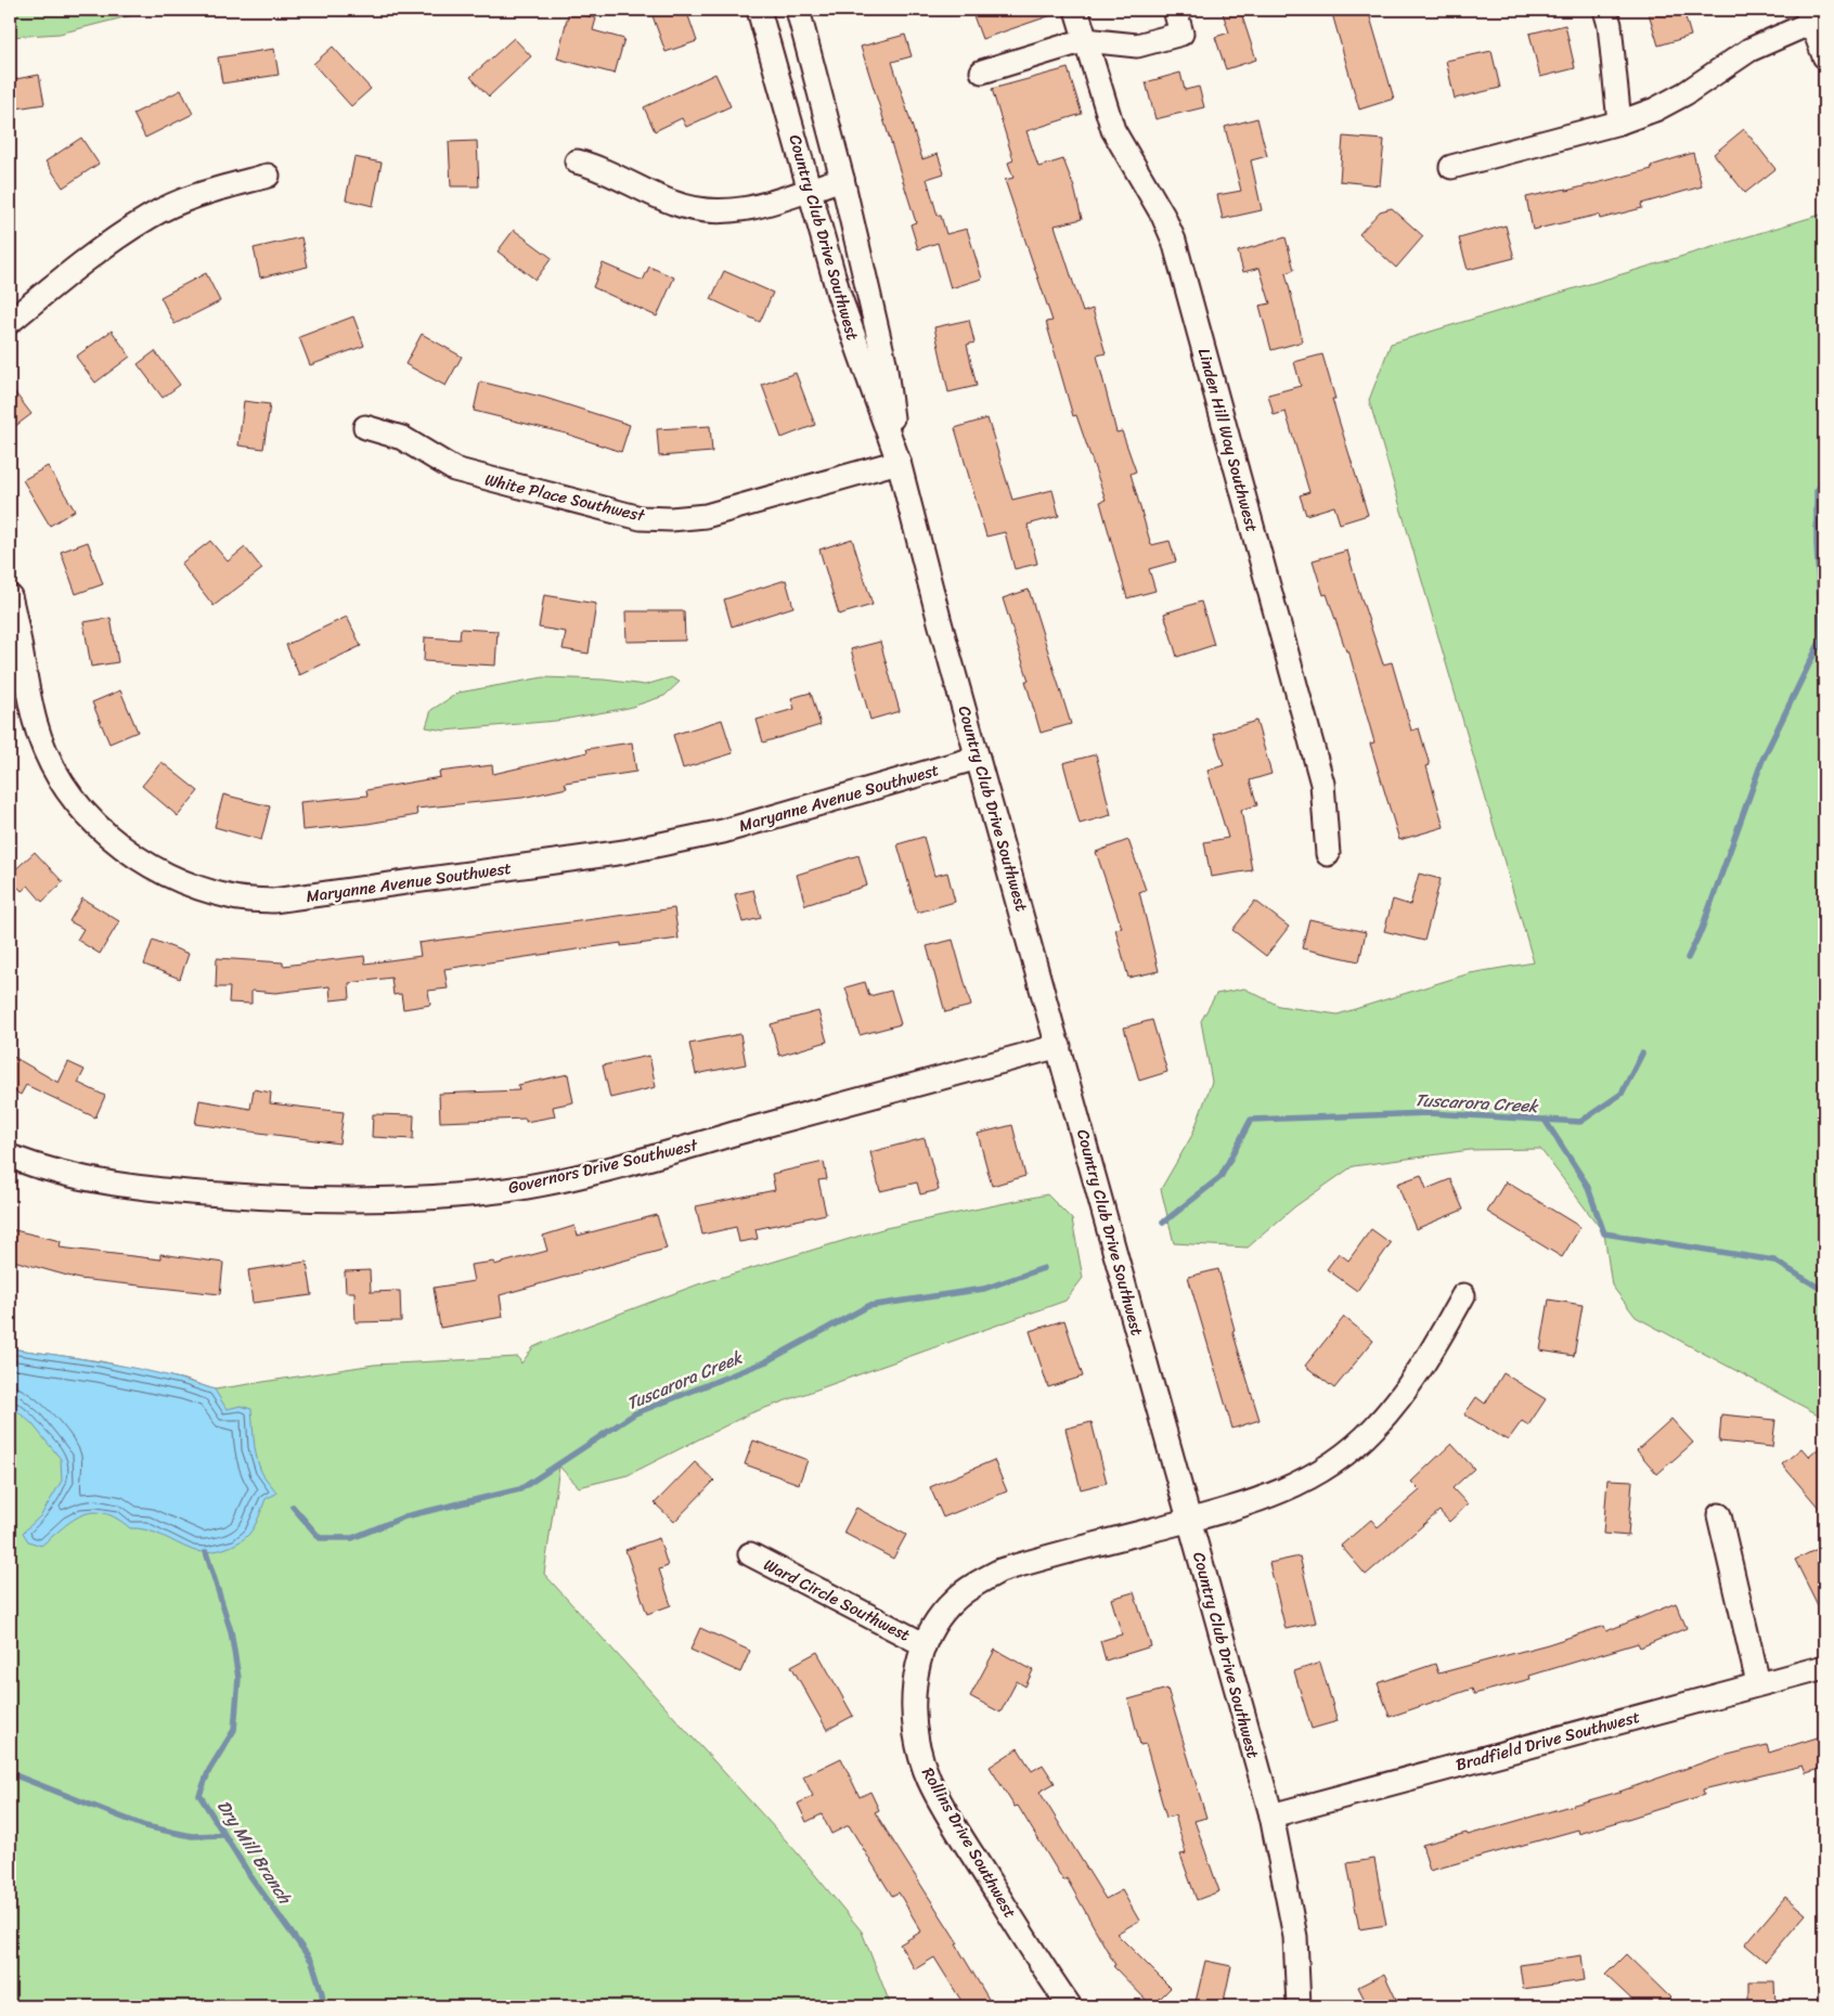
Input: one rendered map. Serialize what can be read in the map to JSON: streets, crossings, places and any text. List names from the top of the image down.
{
  "streets": {
    "street": [
      "Country Club Drive Southwest",
      "Linden Hill Way Southwest",
      "White Place Southwest",
      "Maryanne Avenue Southwest",
      "Governors Drive Southwest",
      "Ward Circle Southwest",
      "Bradfield Drive Southwest",
      "Rollins Drive Southwest"
    ]
  },
  "crossings": [
    ["Country Club Drive Southwest", "White Place Southwest"],
    ["Country Club Drive Southwest", "Maryanne Avenue Southwest"],
    ["Country Club Drive Southwest", "Governors Drive Southwest"],
    ["Country Club Drive Southwest", "Bradfield Drive Southwest"],
    ["Country Club Drive Southwest", "Rollins Drive Southwest"],
    ["Ward Circle Southwest", "Rollins Drive Southwest"]
  ],
  "water": ["Tuscarora Creek", "Dry Mill Branch"]
}
